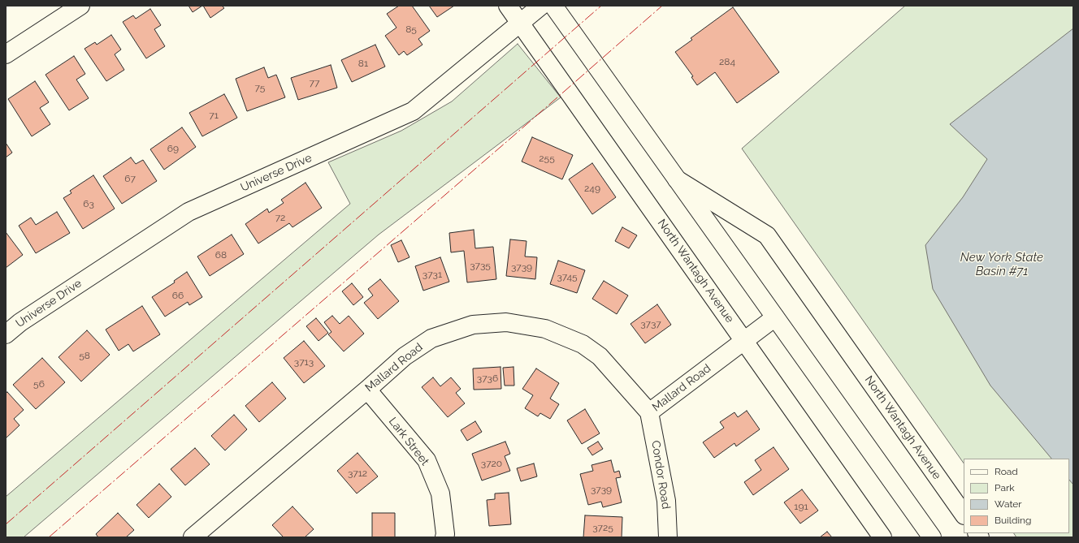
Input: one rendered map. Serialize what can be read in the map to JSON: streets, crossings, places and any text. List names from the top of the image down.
{
  "streets": {
    "street": [
      "Universe Drive",
      "North Wantagh Avenue",
      "Mallard Road",
      "Lark Street",
      "Condor Road"
    ]
  },
  "crossings": [
    ["Universe Drive", "North Wantagh Avenue"],
    ["North Wantagh Avenue", "Mallard Road"],
    ["Mallard Road", "Lark Street"],
    ["Mallard Road", "Condor Road"]
  ],
  "water": ["New York State Basin #71"],
  "house_numbers": [
    "85",
    "284",
    "81",
    "77",
    "75",
    "71",
    "69",
    "255",
    "67",
    "249",
    "63",
    "72",
    "68",
    "3735",
    "3739",
    "3731",
    "3745",
    "66",
    "3737",
    "58",
    "3713",
    "3736",
    "56",
    "3720",
    "3712",
    "3739",
    "191",
    "3725"
  ],
  "legend": [
    "Road",
    "Park",
    "Water",
    "Building"
  ]
}
